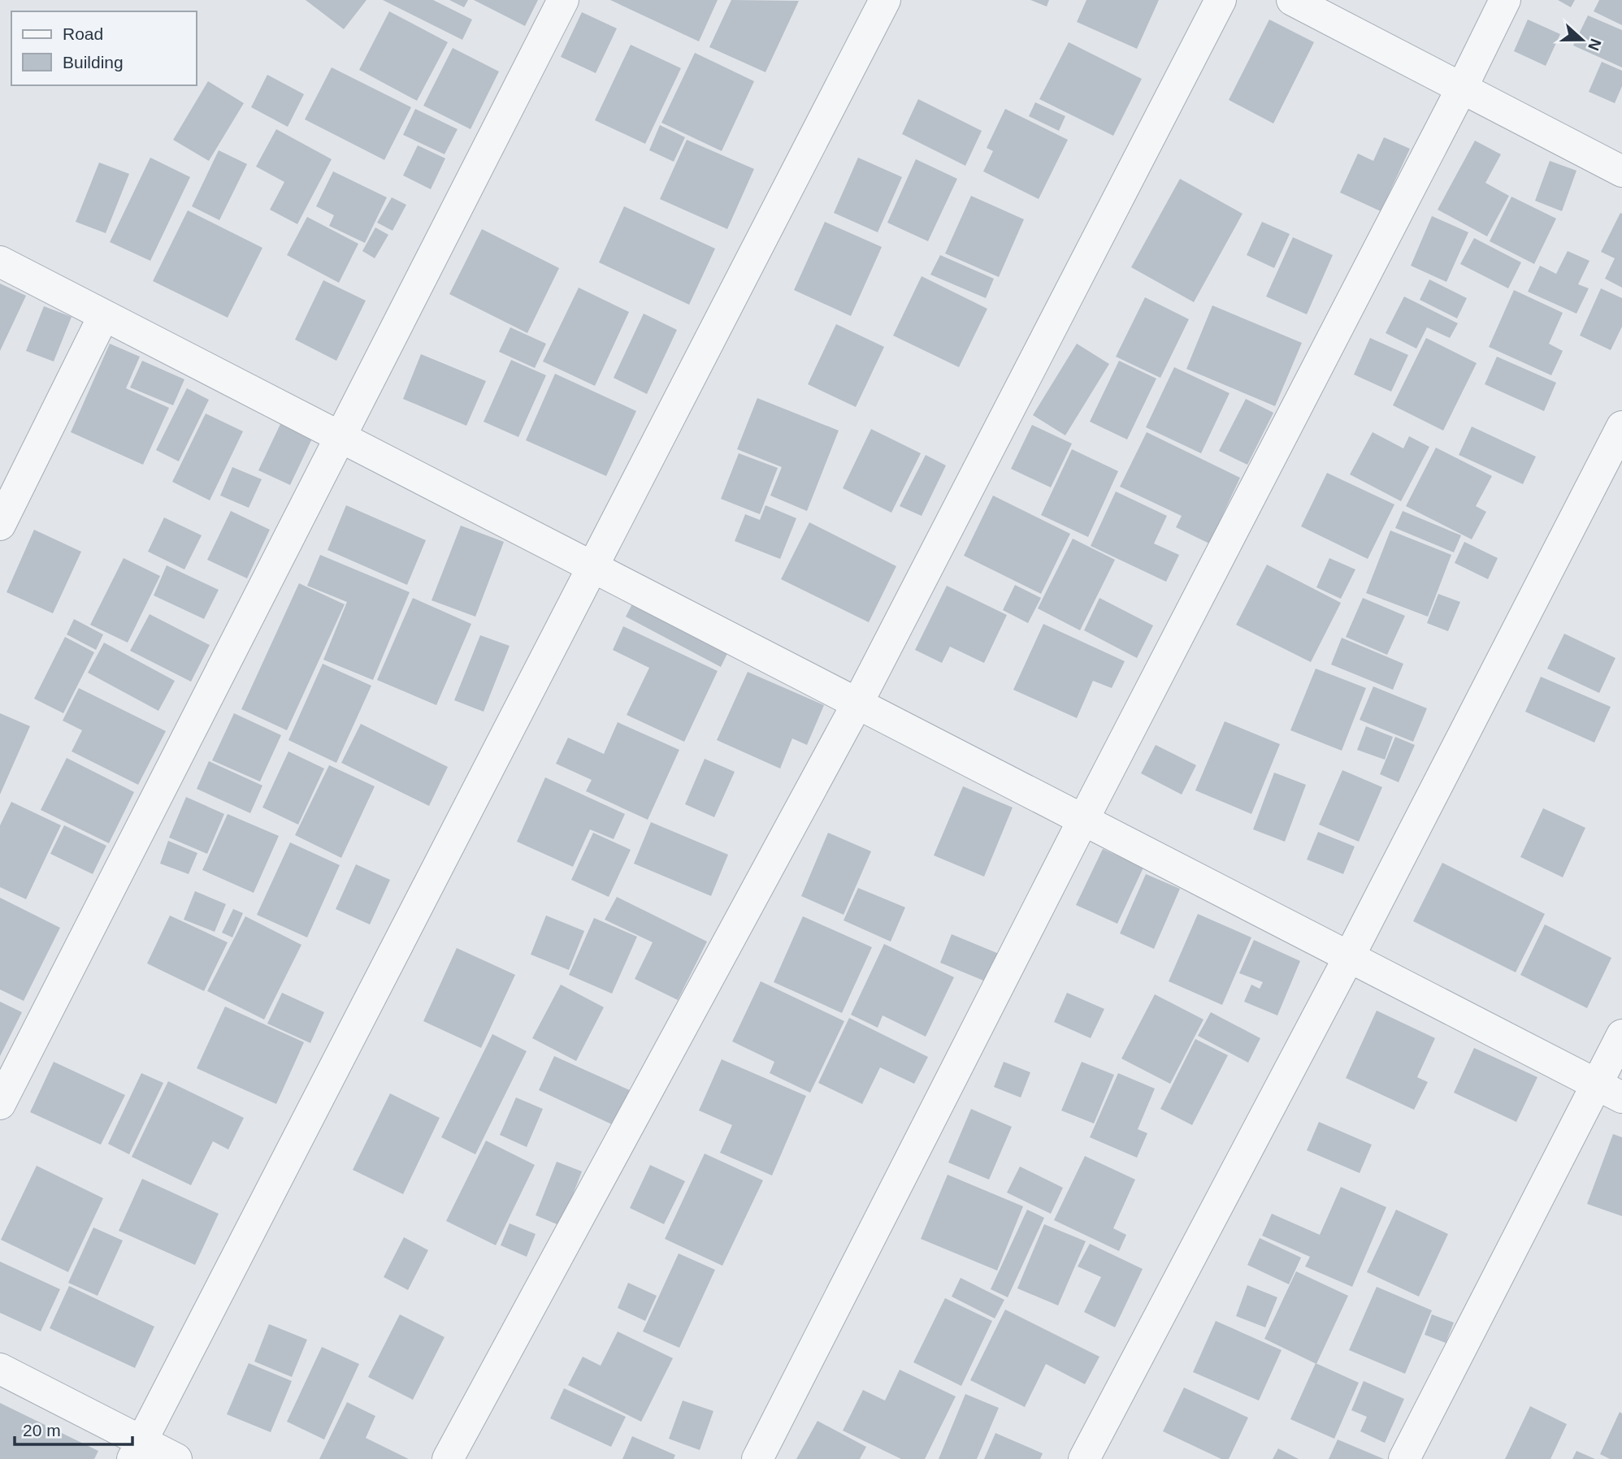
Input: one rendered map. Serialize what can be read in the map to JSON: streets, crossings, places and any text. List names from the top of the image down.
{
  "legend": ["Road", "Building"],
  "scale_bar": "20 m",
  "north": "right"
}
